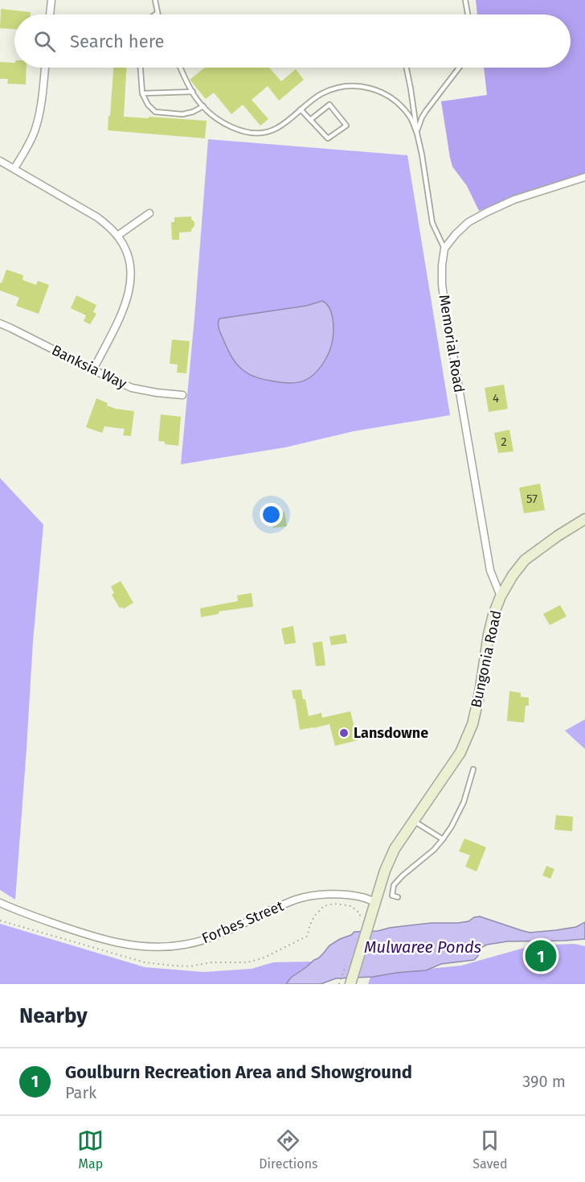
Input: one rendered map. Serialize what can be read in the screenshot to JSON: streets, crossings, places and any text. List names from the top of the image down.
{
  "streets": {
    "street": [
      "Memorial Road",
      "Banksia Way",
      "Bungonia Road",
      "Forbes Street"
    ]
  },
  "crossings": [
    ["Memorial Road", "Bungonia Road"],
    ["Bungonia Road", "Forbes Street"]
  ],
  "water": ["Mulwaree Ponds"],
  "places": ["Lansdowne"],
  "house_numbers": ["4", "2", "57"],
  "page": {
    "search": "Search here",
    "pins": "1",
    "heading": "Nearby",
    "list": [
      {
        "mark": "1",
        "name": "Goulburn Recreation Area and Showground",
        "note": "Park",
        "value": "390 m"
      }
    ],
    "nav": ["Map", "Directions", "Saved"]
  }
}
